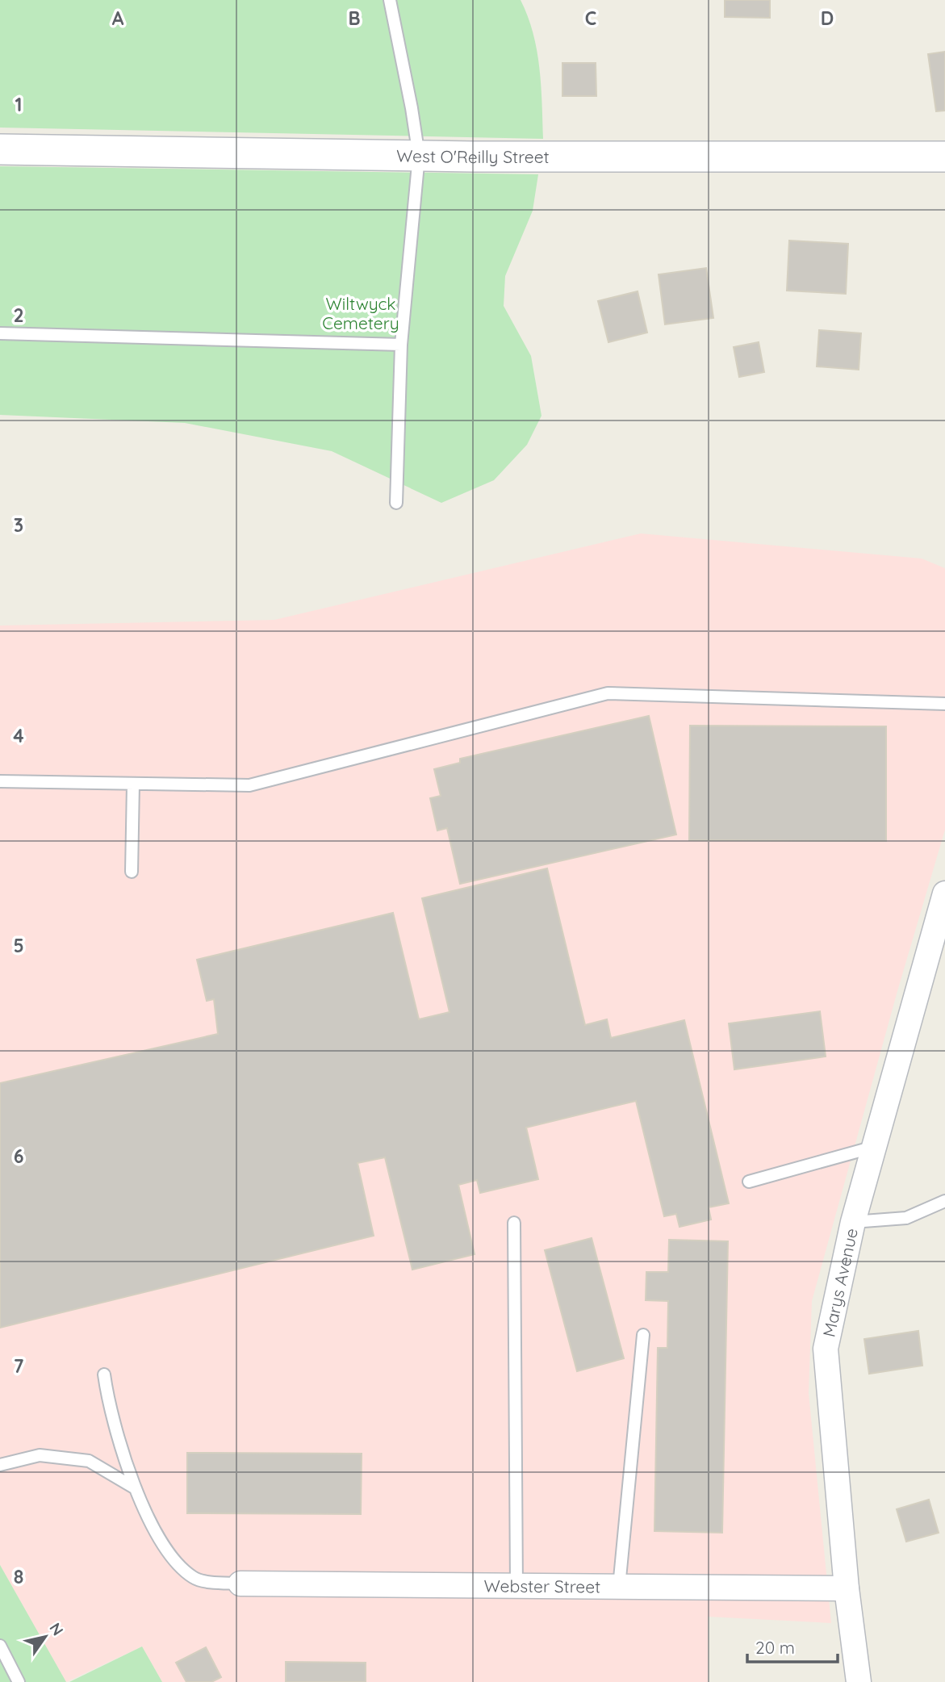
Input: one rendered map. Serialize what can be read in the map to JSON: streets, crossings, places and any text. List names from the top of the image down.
{
  "streets": {
    "street": ["West O'Reilly Street", "Marys Avenue", "Webster Street"]
  },
  "crossings": [
    ["Marys Avenue", "Webster Street"]
  ],
  "parks": ["Wiltwyck Cemetery"],
  "scale_bar": "20 m",
  "north": "top right",
  "grid": {
    "columns": [
      "A",
      "B",
      "C",
      "D"
    ],
    "rows": [
      "1",
      "2",
      "3",
      "4",
      "5",
      "6",
      "7",
      "8"
    ]
  }
}
